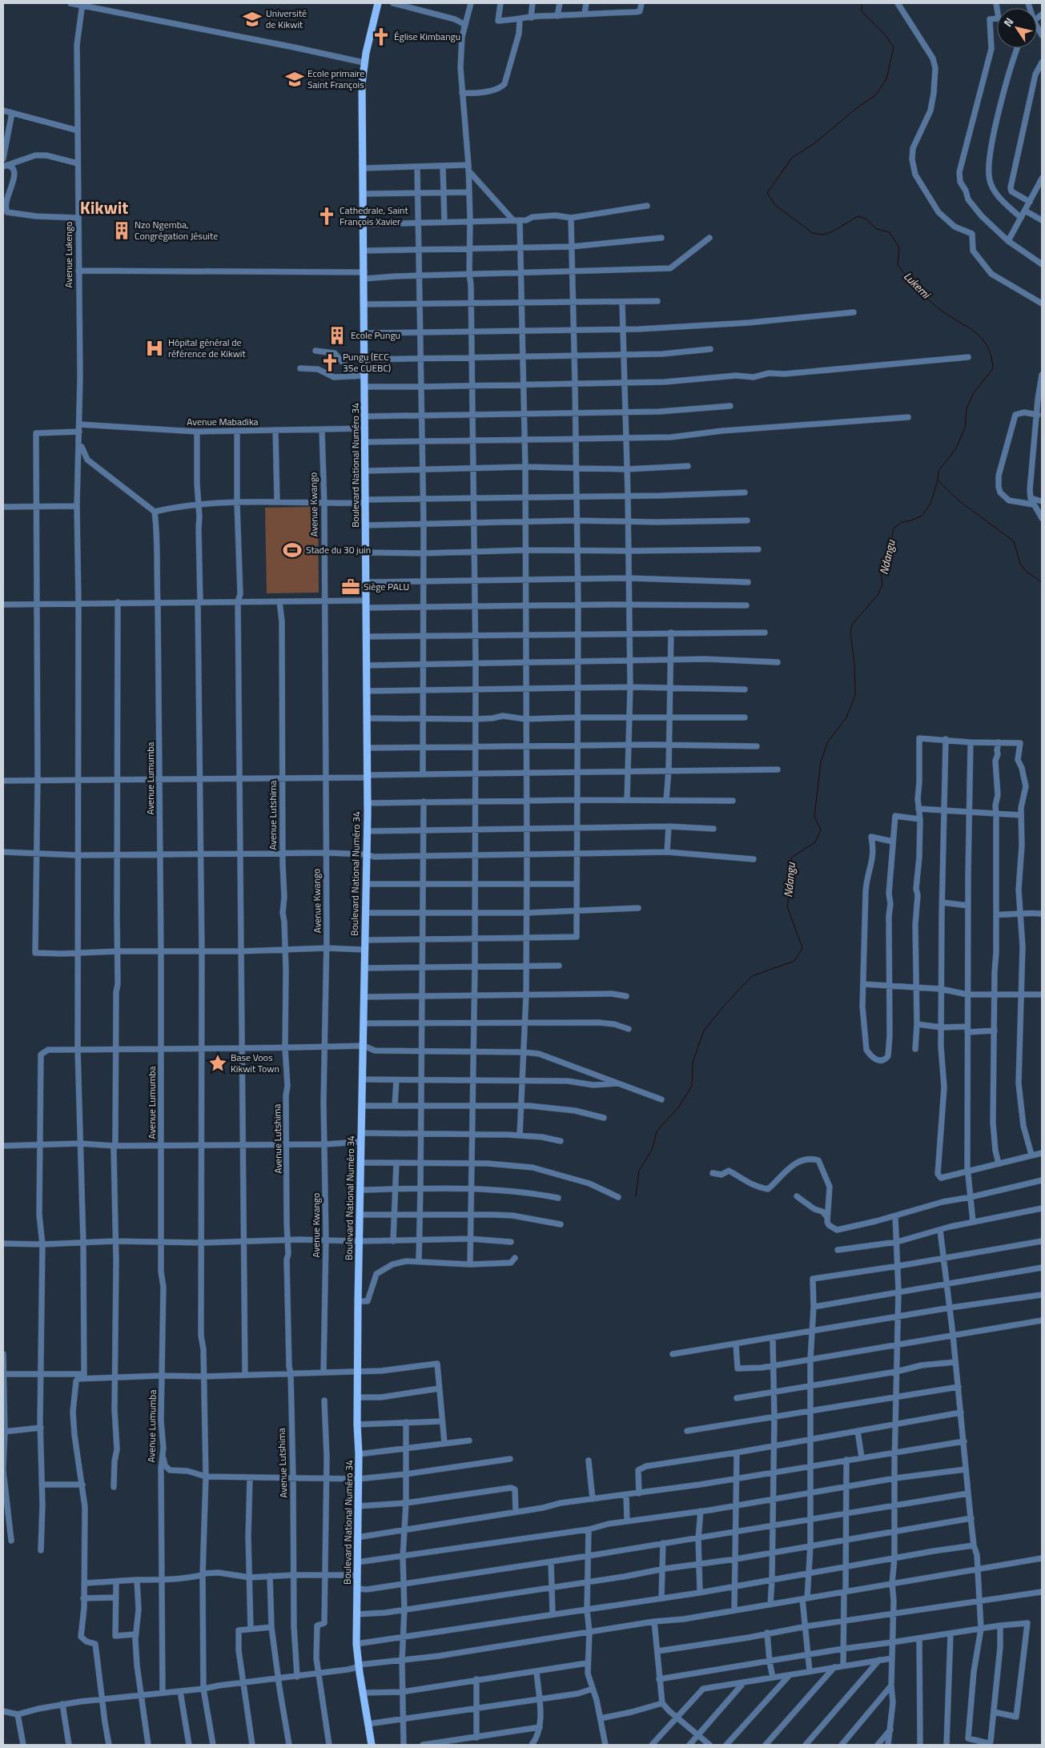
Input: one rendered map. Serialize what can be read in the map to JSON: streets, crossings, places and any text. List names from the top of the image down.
{
  "streets": {
    "main road": ["Boulevard National Numéro 34"],
    "street": [
      "Avenue Lukengo",
      "Avenue Mabadika",
      "Avenue Kwango",
      "Avenue Lumumba",
      "Avenue Lutshima"
    ]
  },
  "crossings": [
    ["Avenue Lukengo", "Avenue Mabadika"],
    ["Avenue Mabadika", "Boulevard National Numéro 34"],
    ["Avenue Mabadika", "Avenue Kwango"]
  ],
  "districts": ["Kikwit"],
  "water": ["Lukemi", "Ndangu"],
  "places": {
    "school or university": ["Université de Kikwit", "Ecole primaire Saint François"],
    "church": ["Église Kimbangu", "Cathedrale, Saint François Xavier", "Pungu (ECC 35e CUEBC)"],
    "building": ["Nzo Ngemba, Congrégation Jésuite", "Ecole Pungu"],
    "hospital": ["Hôpital général de référence de Kikwit"],
    "sports": ["Stade du 30 juin"],
    "office": ["Siège PALU"],
    "place": ["Base Voos Kikwit Town"]
  },
  "north": "top left"
}
